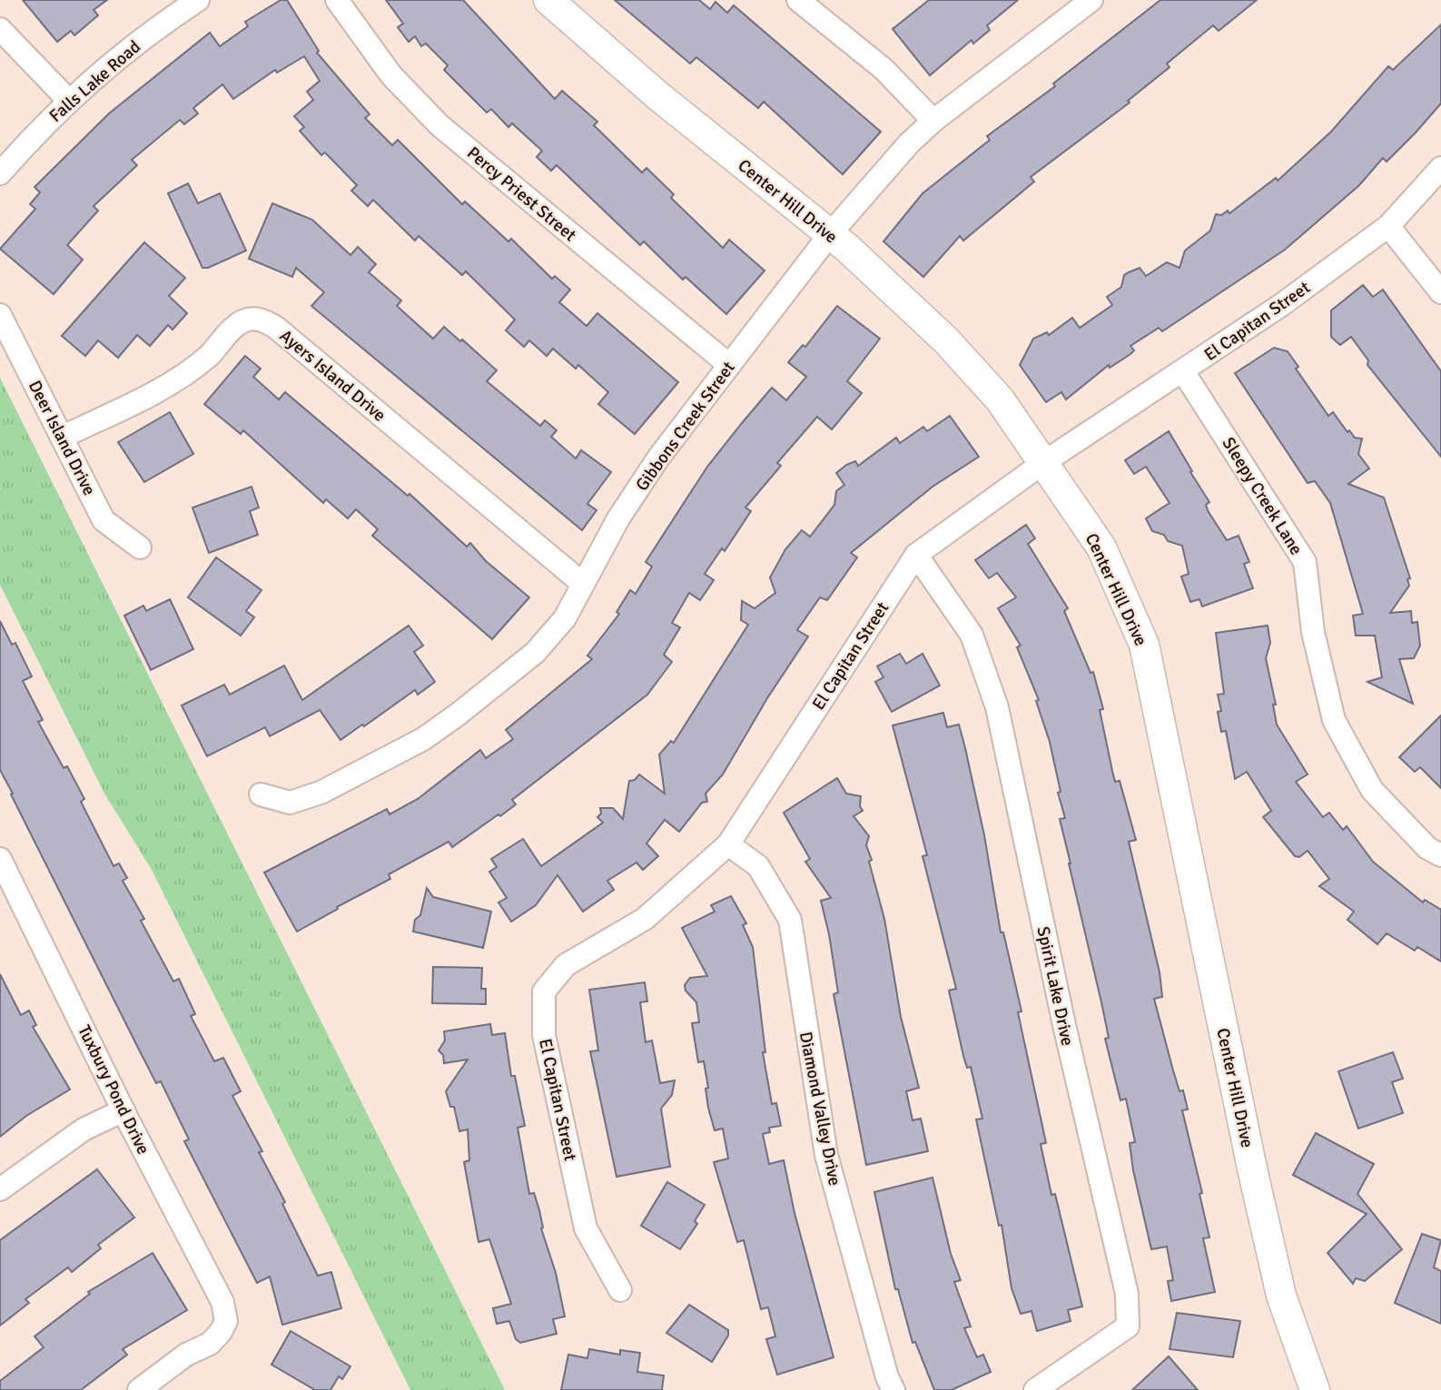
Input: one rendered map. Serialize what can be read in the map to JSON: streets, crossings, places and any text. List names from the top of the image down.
{
  "streets": {
    "street": [
      "Falls Lake Road",
      "Percy Priest Street",
      "Center Hill Drive",
      "El Capitan Street",
      "Ayers Island Drive",
      "Gibbons Creek Street",
      "Deer Island Drive",
      "Sleepy Creek Lane",
      "Spirit Lake Drive",
      "Tuxbury Pond Drive",
      "Diamond Valley Drive"
    ]
  },
  "crossings": [
    ["Percy Priest Street", "Gibbons Creek Street"],
    ["Center Hill Drive", "El Capitan Street"],
    ["Center Hill Drive", "Gibbons Creek Street"],
    ["El Capitan Street", "Sleepy Creek Lane"],
    ["El Capitan Street", "Spirit Lake Drive"],
    ["El Capitan Street", "Diamond Valley Drive"],
    ["Ayers Island Drive", "Gibbons Creek Street"],
    ["Ayers Island Drive", "Deer Island Drive"]
  ]
}
